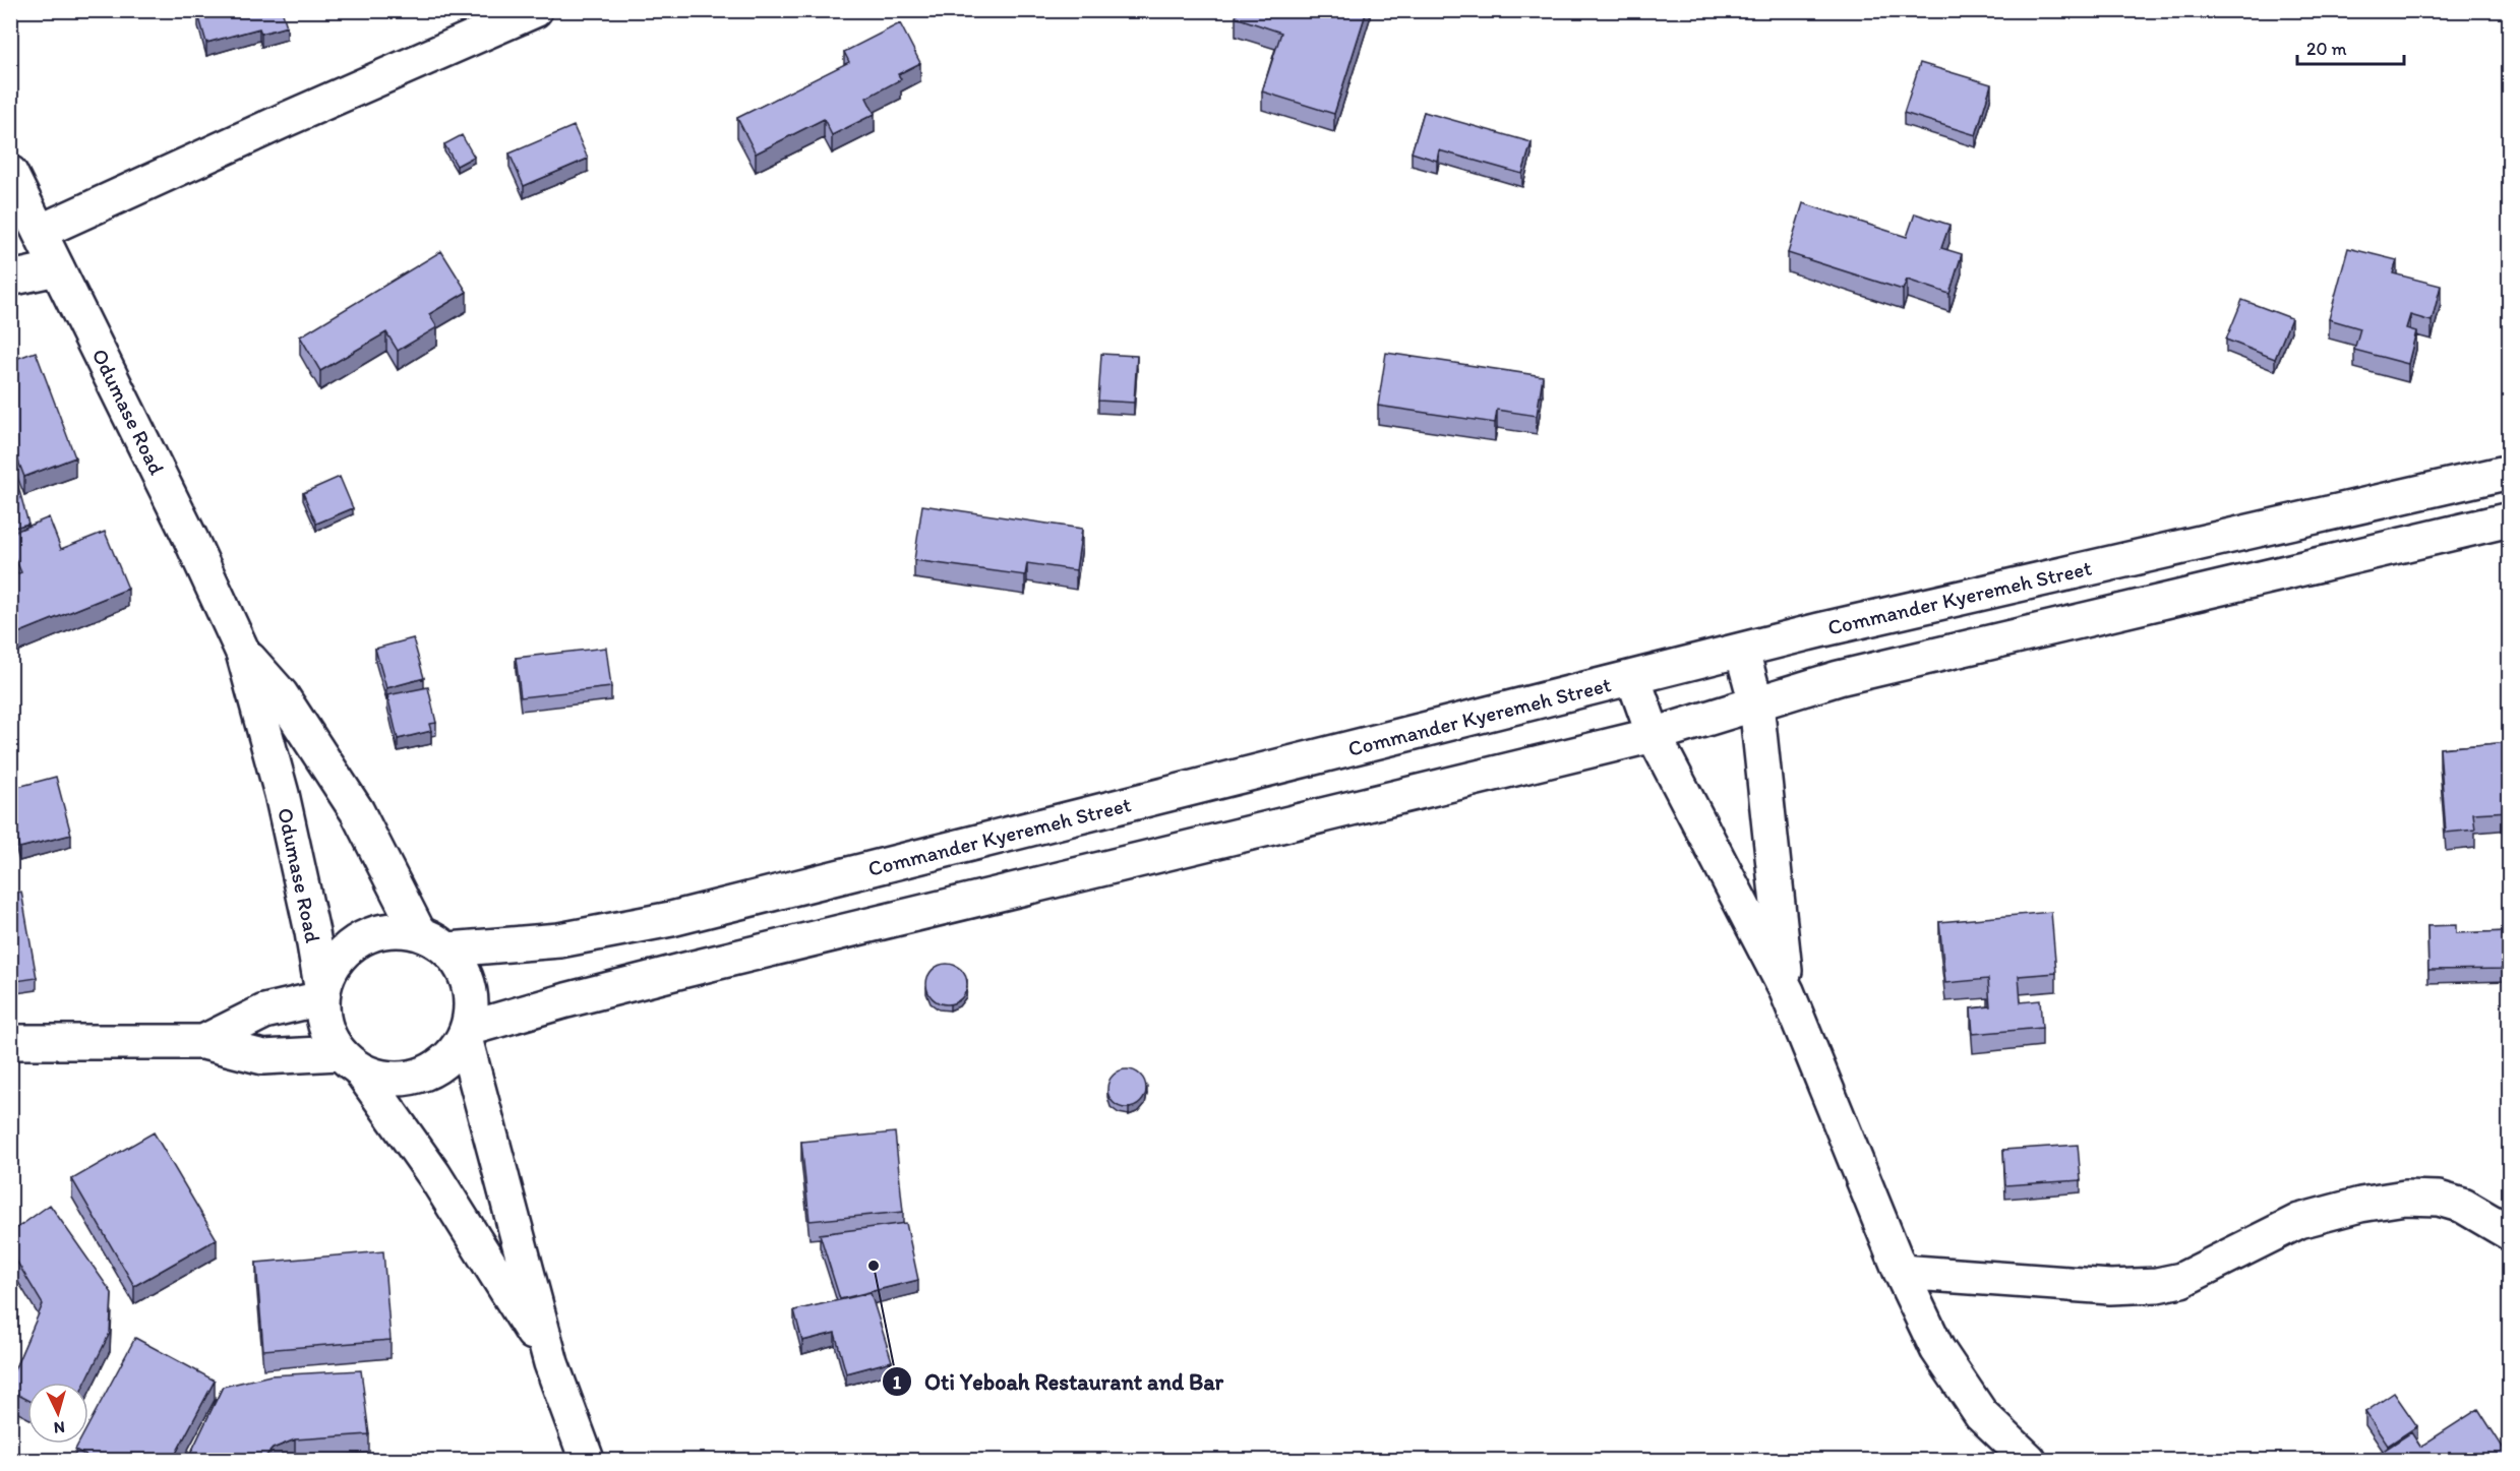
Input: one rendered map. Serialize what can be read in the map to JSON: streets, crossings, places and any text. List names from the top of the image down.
{
  "streets": {
    "street": ["Odumase Road", "Commander Kyeremeh Street"]
  },
  "crossings": [
    ["Odumase Road", "Commander Kyeremeh Street"]
  ],
  "places": ["Oti Yeboah Restaurant and Bar"],
  "scale_bar": "20 m",
  "north": "bottom"
}
